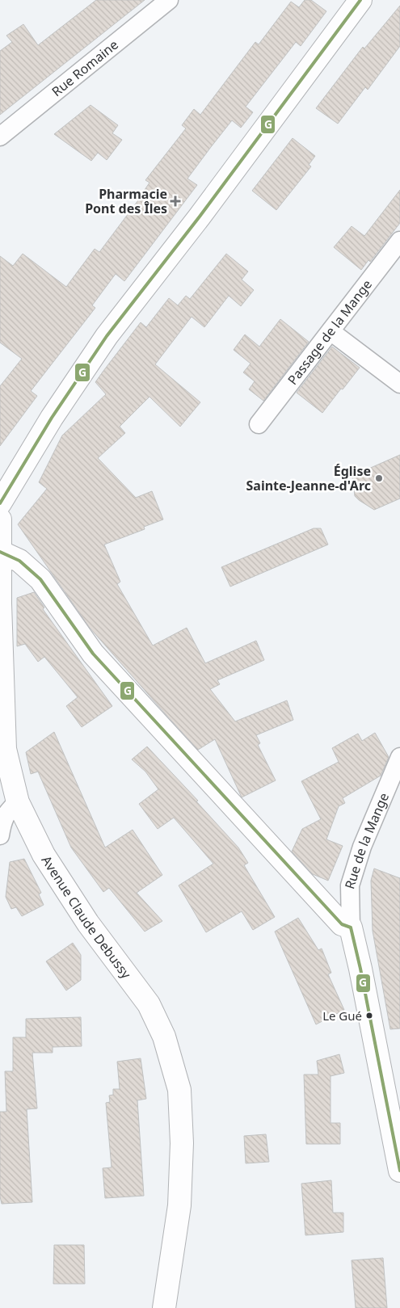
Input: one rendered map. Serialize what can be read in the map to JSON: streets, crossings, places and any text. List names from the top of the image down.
{
  "streets": {
    "main road": ["Avenue Claude Debussy"],
    "street": ["Rue Romaine", "Passage de la Mange", "Rue de la Mange"]
  },
  "places": {
    "health": ["Pharmacie Pont des Îles"],
    "other": ["Église Sainte-Jeanne-d'Arc", "Le Gué"]
  },
  "lines": ["transit line G"]
}
